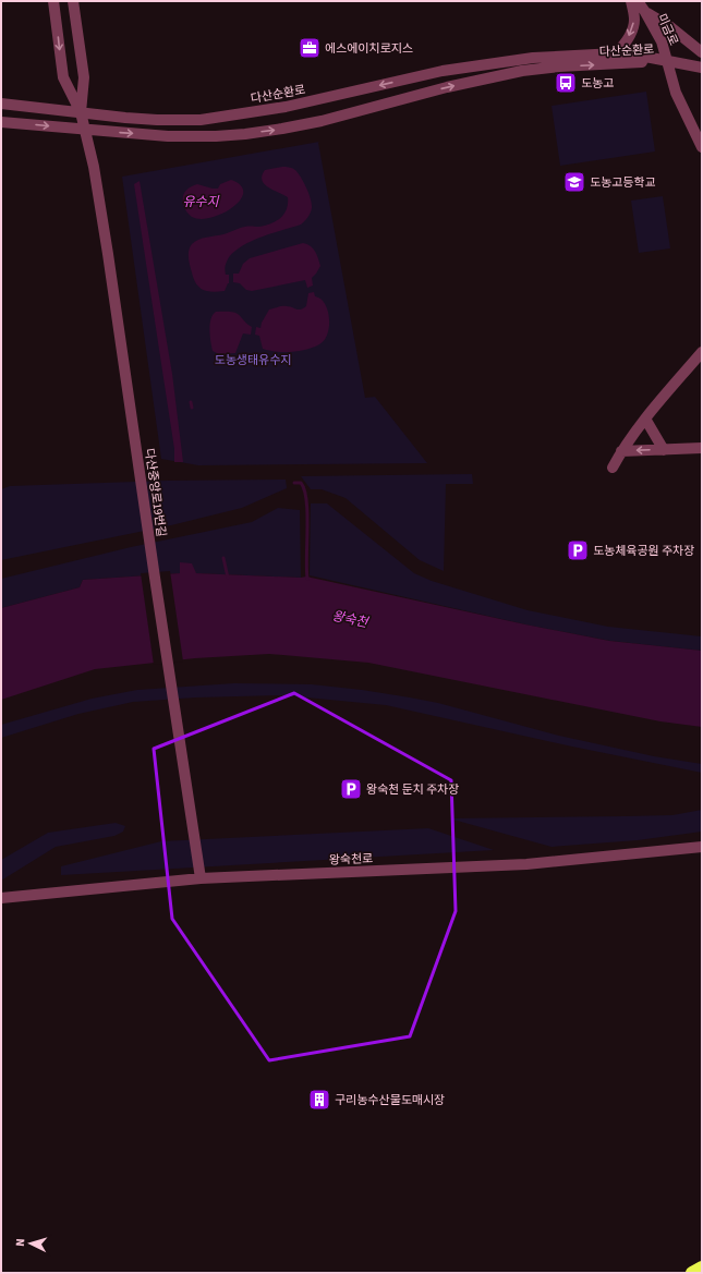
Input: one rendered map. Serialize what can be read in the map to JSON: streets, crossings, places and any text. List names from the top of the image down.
{
  "streets": {
    "street": [
      "미금로",
      "다산순환로",
      "다산중앙로19번길",
      "왕숙천로"
    ]
  },
  "crossings": [
    ["미금로", "다산순환로"],
    ["다산순환로", "다산중앙로19번길"],
    ["다산중앙로19번길", "왕숙천로"]
  ],
  "water": ["유수지", "왕숙천"],
  "parks": ["도농생태유수지"],
  "places": {
    "office": ["에스에이치로지스"],
    "bus stop": ["도농고"],
    "school or university": ["도농고등학교"],
    "parking": ["도농체육공원 주차장", "왕숙천 둔치 주차장"],
    "building": ["구리농수산물도매시장"]
  },
  "north": "left"
}
